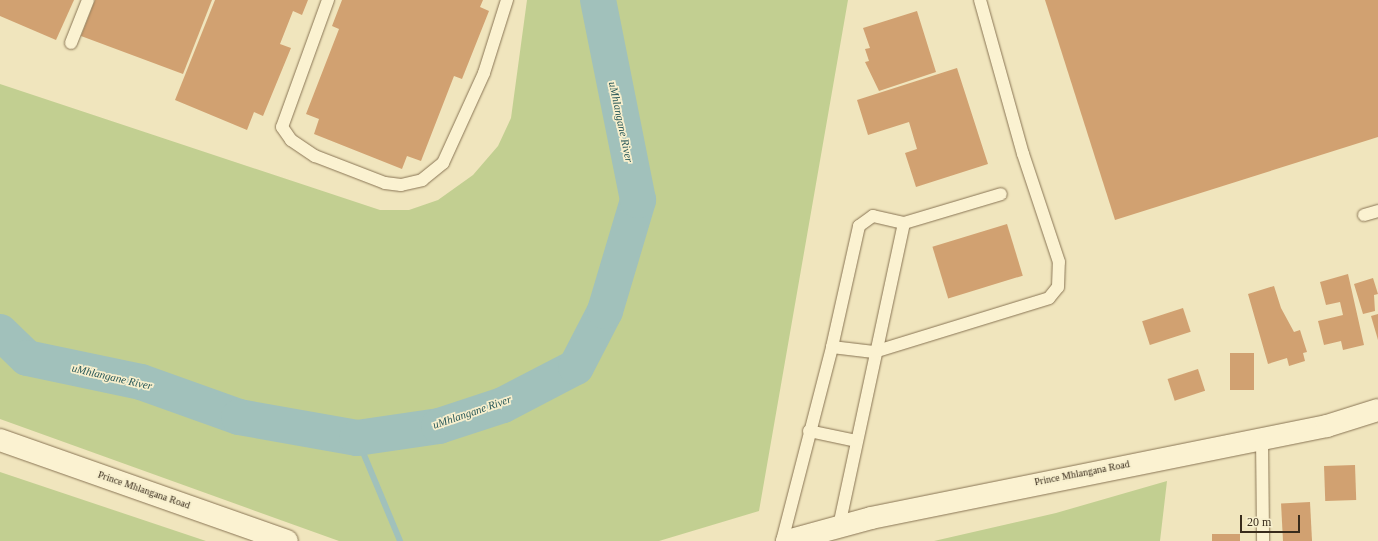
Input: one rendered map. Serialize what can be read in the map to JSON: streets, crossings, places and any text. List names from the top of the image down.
{
  "streets": {
    "street": ["Prince Mhlangana Road"]
  },
  "water": ["uMhlangane River"],
  "scale_bar": "20 m"
}
